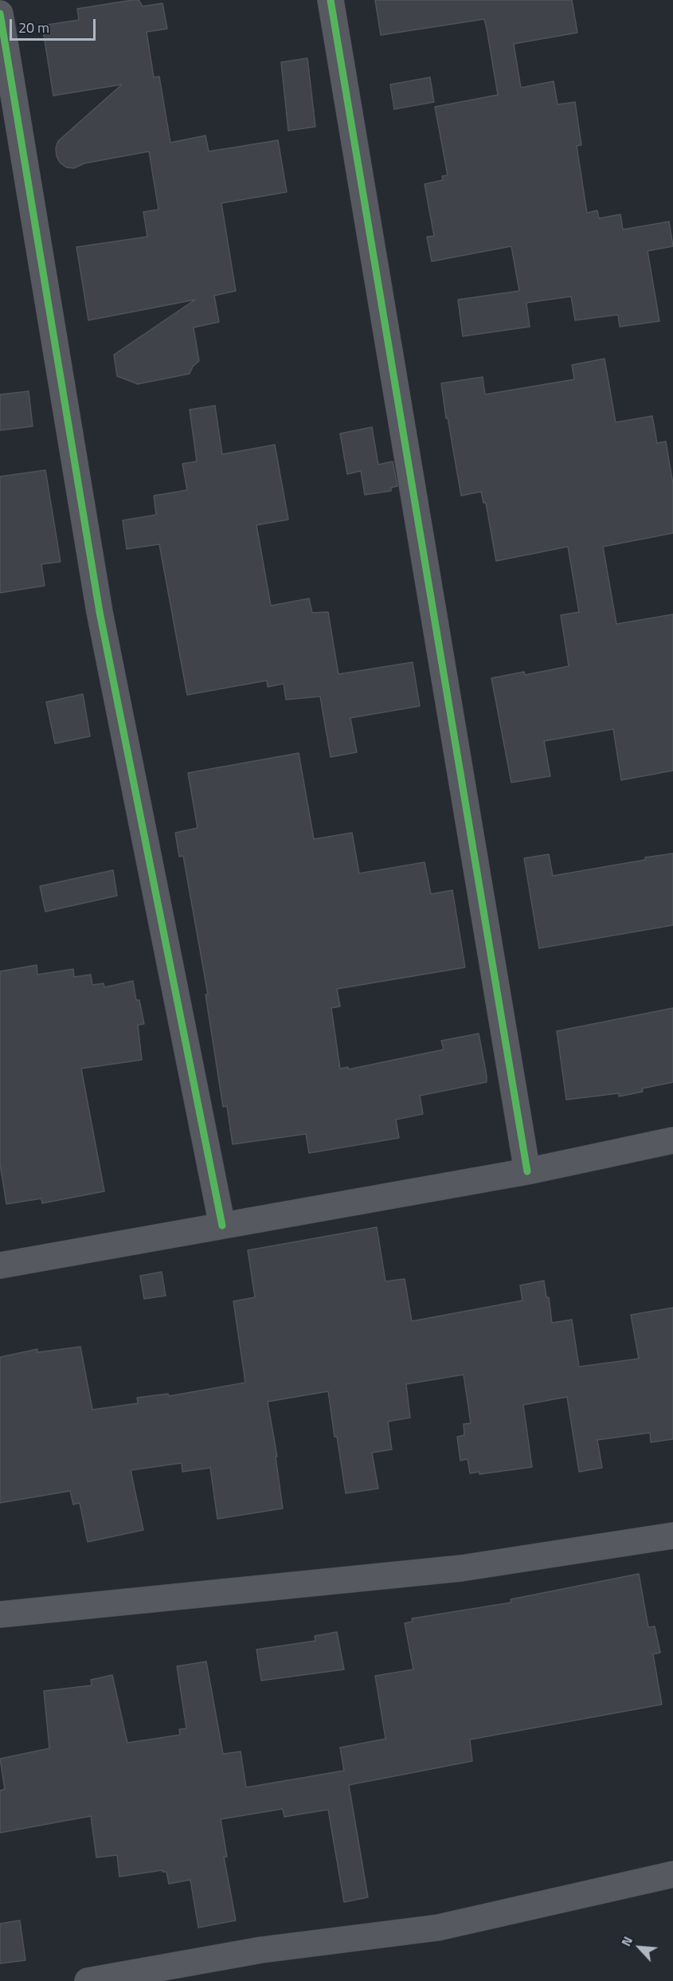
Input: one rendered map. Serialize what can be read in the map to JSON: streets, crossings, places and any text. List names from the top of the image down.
{
  "scale_bar": "20 m",
  "north": "top left"
}
